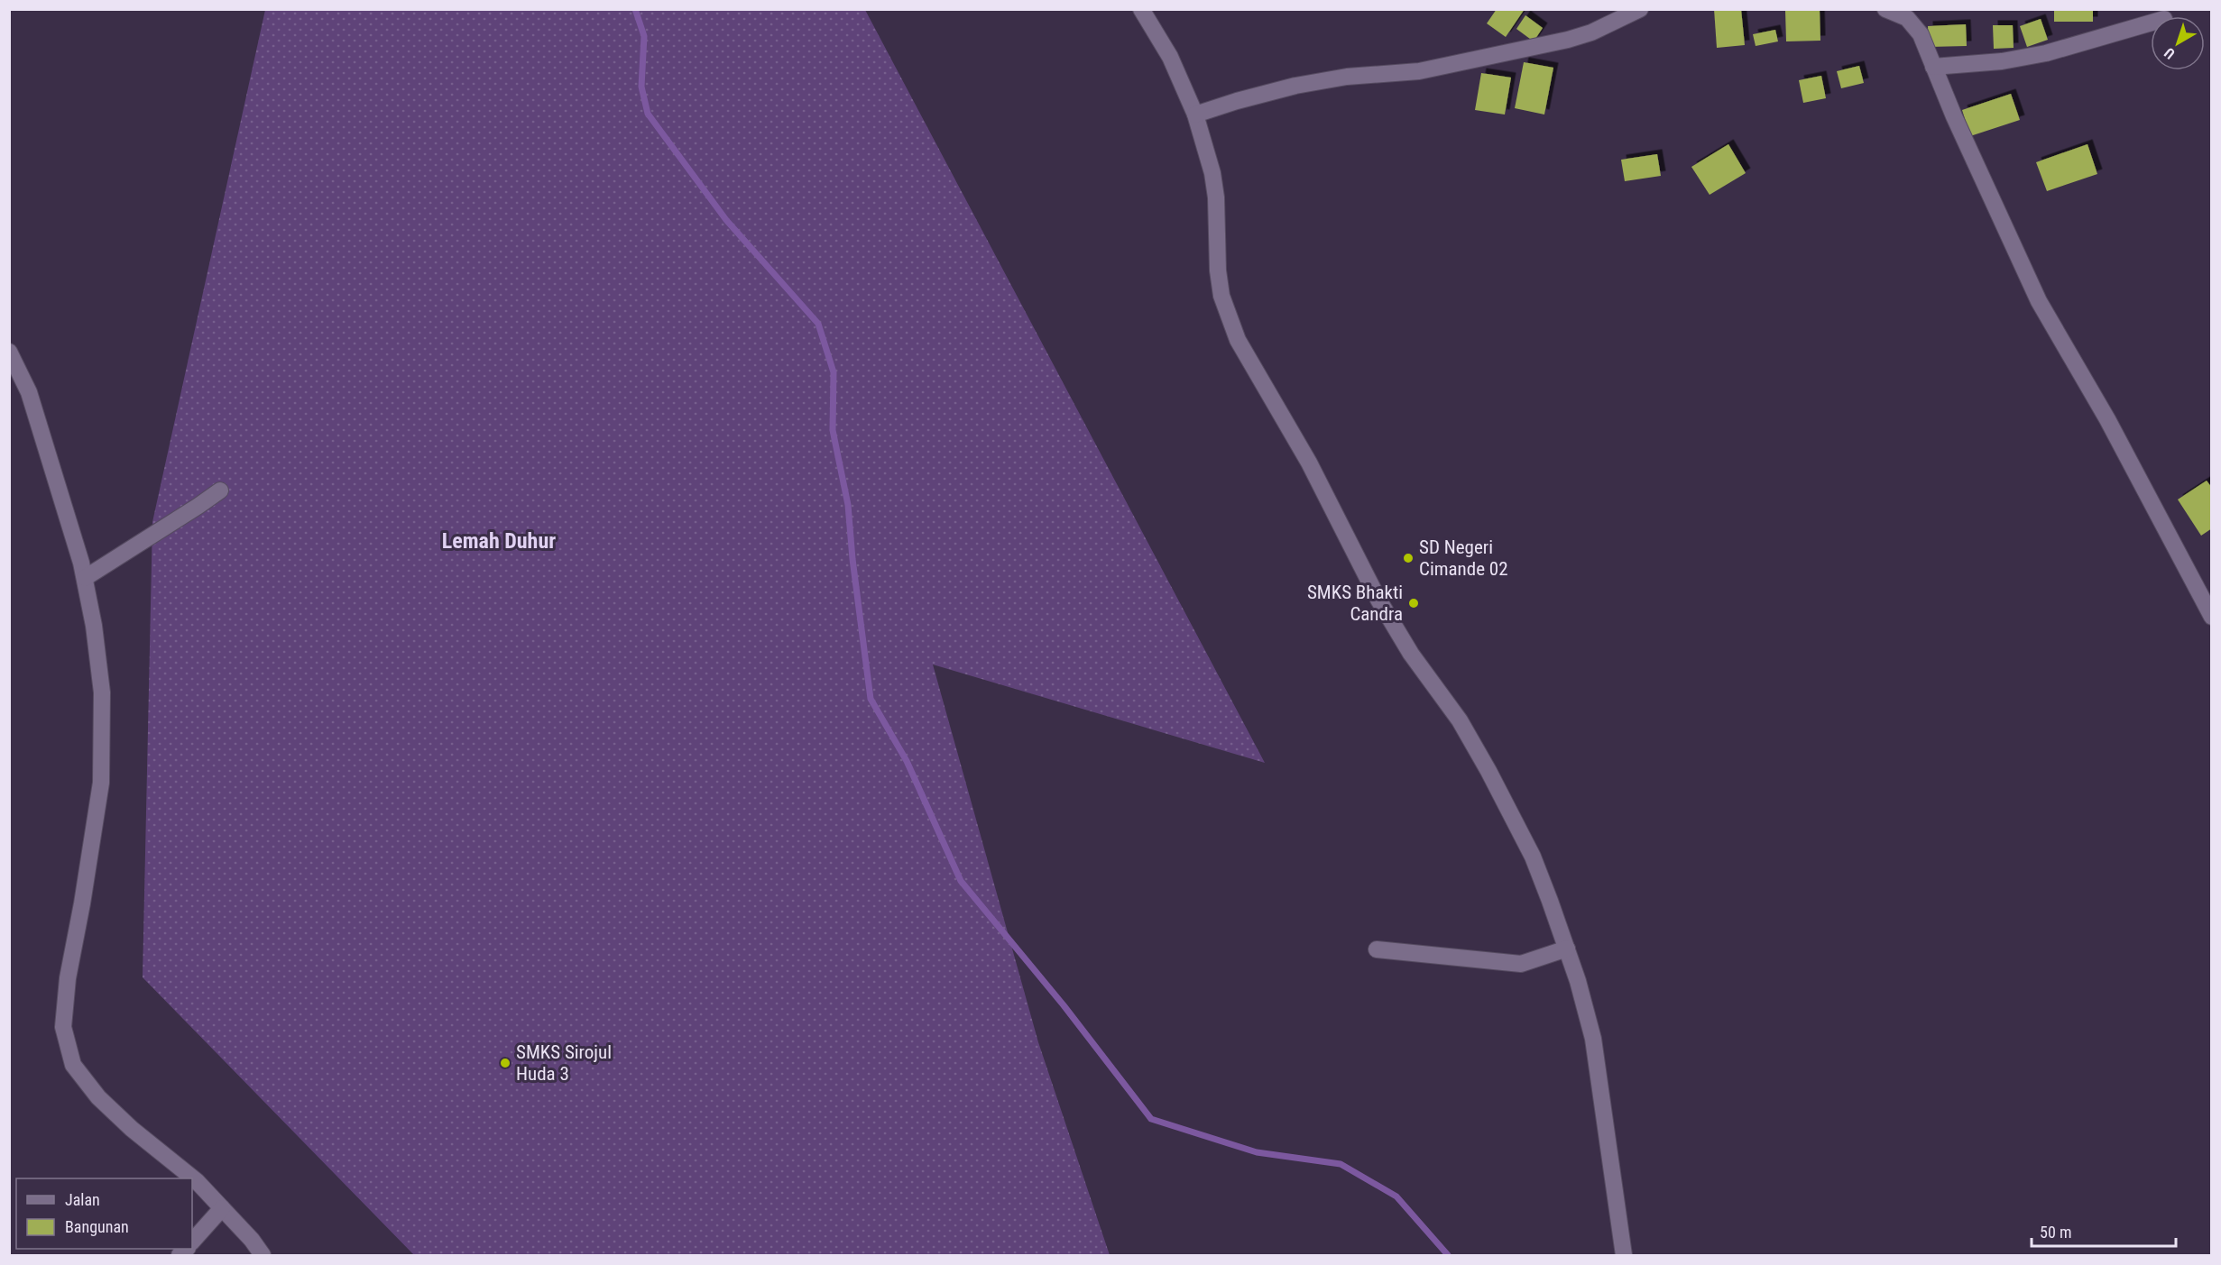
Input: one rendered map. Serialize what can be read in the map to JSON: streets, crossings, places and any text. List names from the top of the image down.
{
  "districts": ["Lemah Duhur"],
  "places": ["SD Negeri Cimande 02", "SMKS Bhakti Candra", "SMKS Sirojul Huda 3"],
  "legend": ["Jalan", "Bangunan"],
  "scale_bar": "50 m",
  "north": "bottom left"
}
